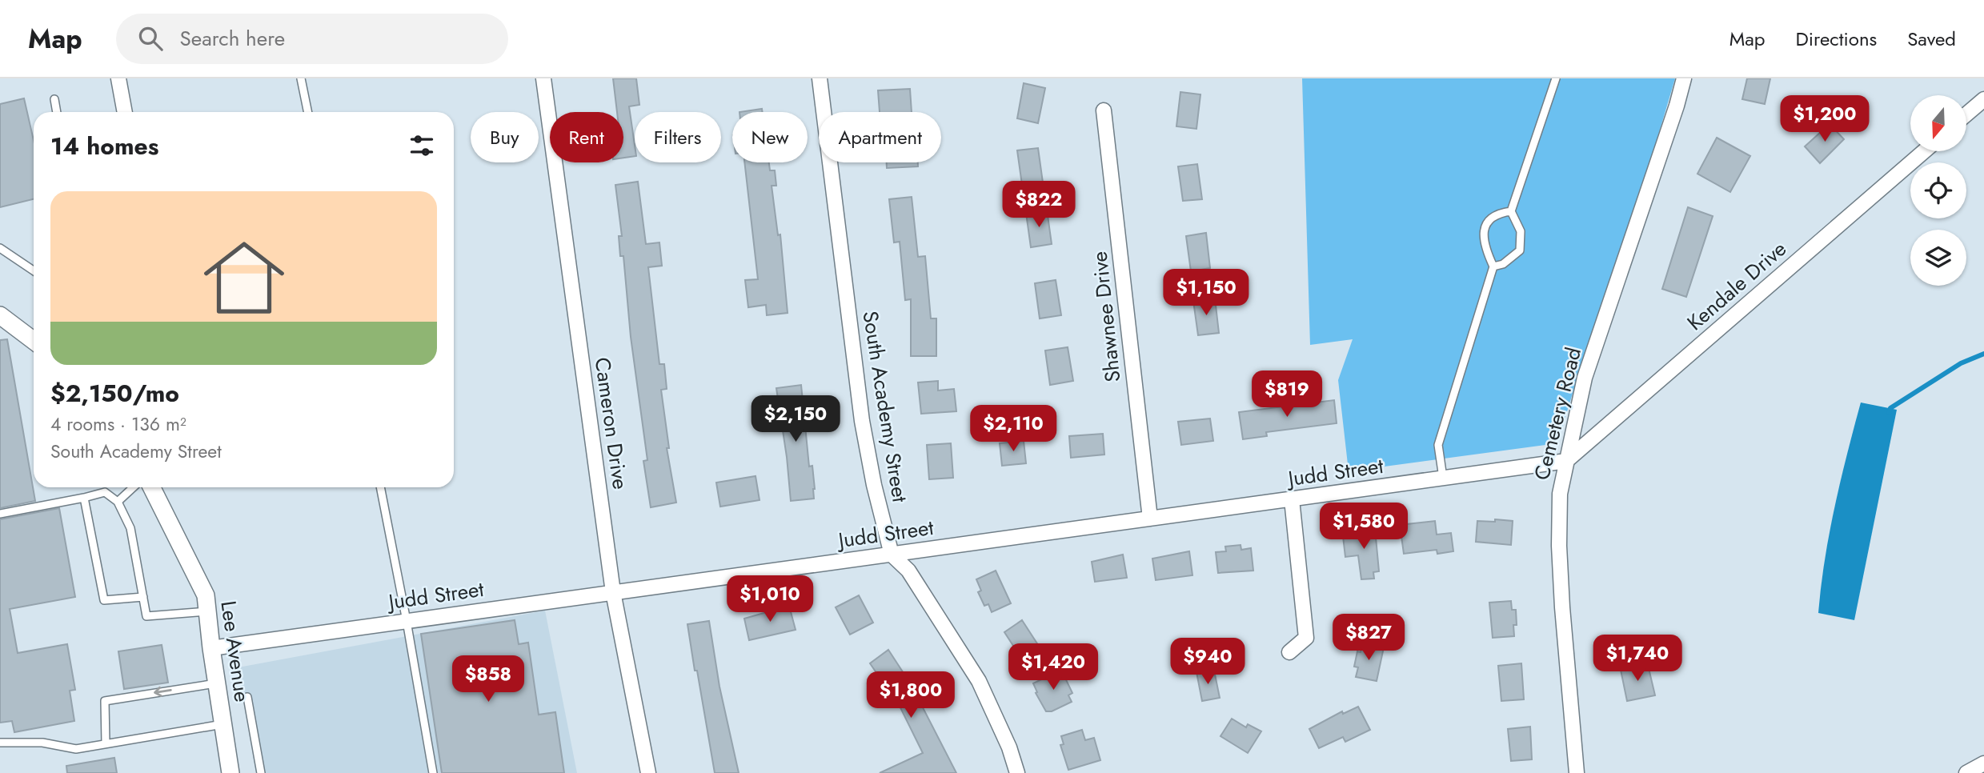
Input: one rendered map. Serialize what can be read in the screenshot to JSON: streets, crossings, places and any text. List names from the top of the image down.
{
  "streets": {
    "street": [
      "Kendale Drive",
      "Shawnee Drive",
      "South Academy Street",
      "Cemetery Road",
      "Cameron Drive",
      "Judd Street",
      "Lee Avenue"
    ]
  },
  "crossings": [
    ["Kendale Drive", "Cemetery Road"],
    ["Kendale Drive", "Judd Street"],
    ["Shawnee Drive", "Judd Street"],
    ["South Academy Street", "Judd Street"],
    ["Cemetery Road", "Judd Street"],
    ["Cameron Drive", "Judd Street"],
    ["Judd Street", "Lee Avenue"]
  ],
  "north": "bottom",
  "page": {
    "header": "Map",
    "search": "Search here",
    "nav": ["Map", "Directions", "Saved"],
    "price": [
      "$1,200",
      "$822",
      "$1,150",
      "$819",
      "$2,150",
      "$2,110",
      "$1,580",
      "$1,010",
      "$827",
      "$1,740",
      "$940",
      "$1,420",
      "$858",
      "$1,800"
    ],
    "chip": [
      "Buy",
      "Rent",
      "Filters",
      "New",
      "Apartment"
    ],
    "heading": "14 homes",
    "list": [
      {
        "name": "$2,150/mo",
        "note": "4 rooms · 136 m² · South Academy Street"
      }
    ]
  }
}
